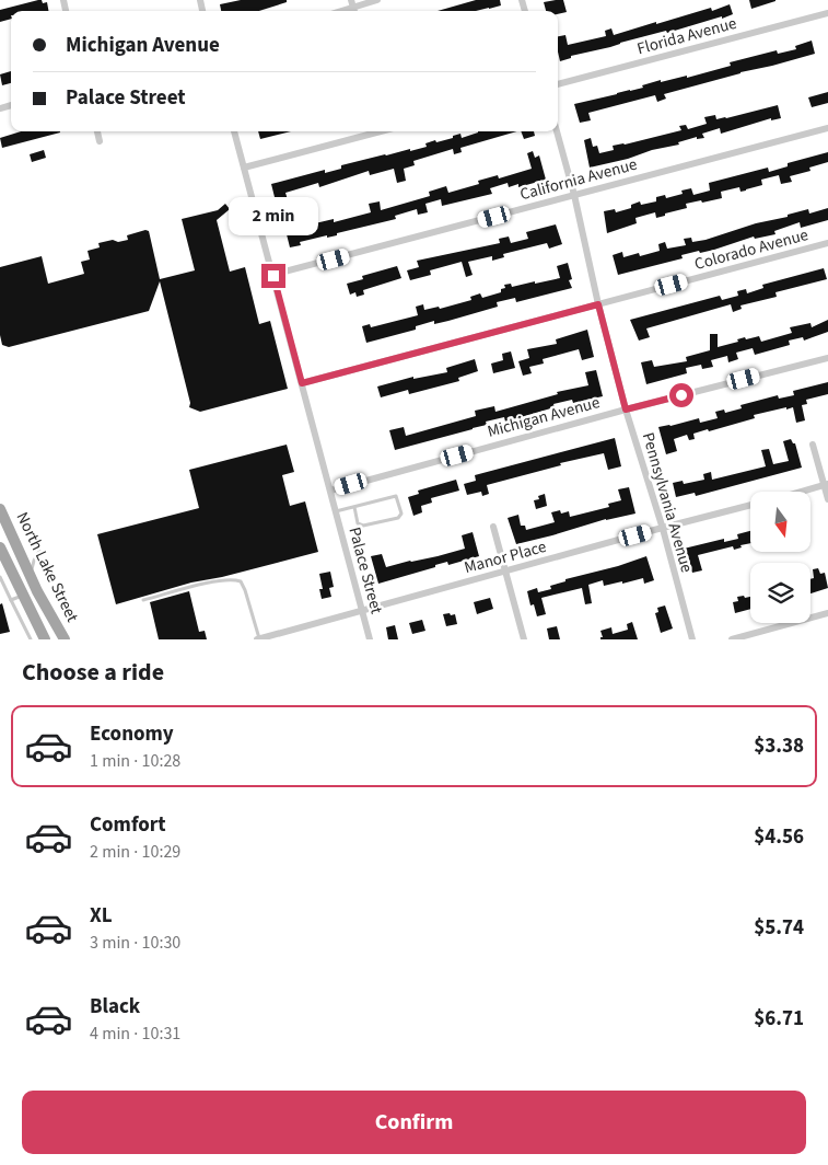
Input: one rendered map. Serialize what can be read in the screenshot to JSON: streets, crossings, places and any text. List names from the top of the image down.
{
  "streets": {
    "main road": ["North Lake Street"],
    "street": [
      "Florida Avenue",
      "California Avenue",
      "Colorado Avenue",
      "Michigan Avenue",
      "Pennsylvania Avenue",
      "Manor Place",
      "Palace Street"
    ]
  },
  "crossings": [
    ["California Avenue", "Pennsylvania Avenue"],
    ["California Avenue", "Palace Street"],
    ["Colorado Avenue", "Pennsylvania Avenue"],
    ["Colorado Avenue", "Palace Street"],
    ["Michigan Avenue", "Pennsylvania Avenue"],
    ["Michigan Avenue", "Palace Street"],
    ["Pennsylvania Avenue", "Manor Place"],
    ["Manor Place", "Palace Street"]
  ],
  "north": "bottom",
  "page": {
    "banner": ["Michigan Avenue", "Palace Street"],
    "bubble": "2 min",
    "heading": "Choose a ride",
    "list": [
      {
        "name": "Economy",
        "note": "1 min · 10:28",
        "value": "$3.38"
      },
      {
        "name": "Comfort",
        "note": "2 min · 10:29",
        "value": "$4.56"
      },
      {
        "name": "XL",
        "note": "3 min · 10:30",
        "value": "$5.74"
      },
      {
        "name": "Black",
        "note": "4 min · 10:31",
        "value": "$6.71"
      }
    ],
    "buttons": "Confirm"
  }
}
